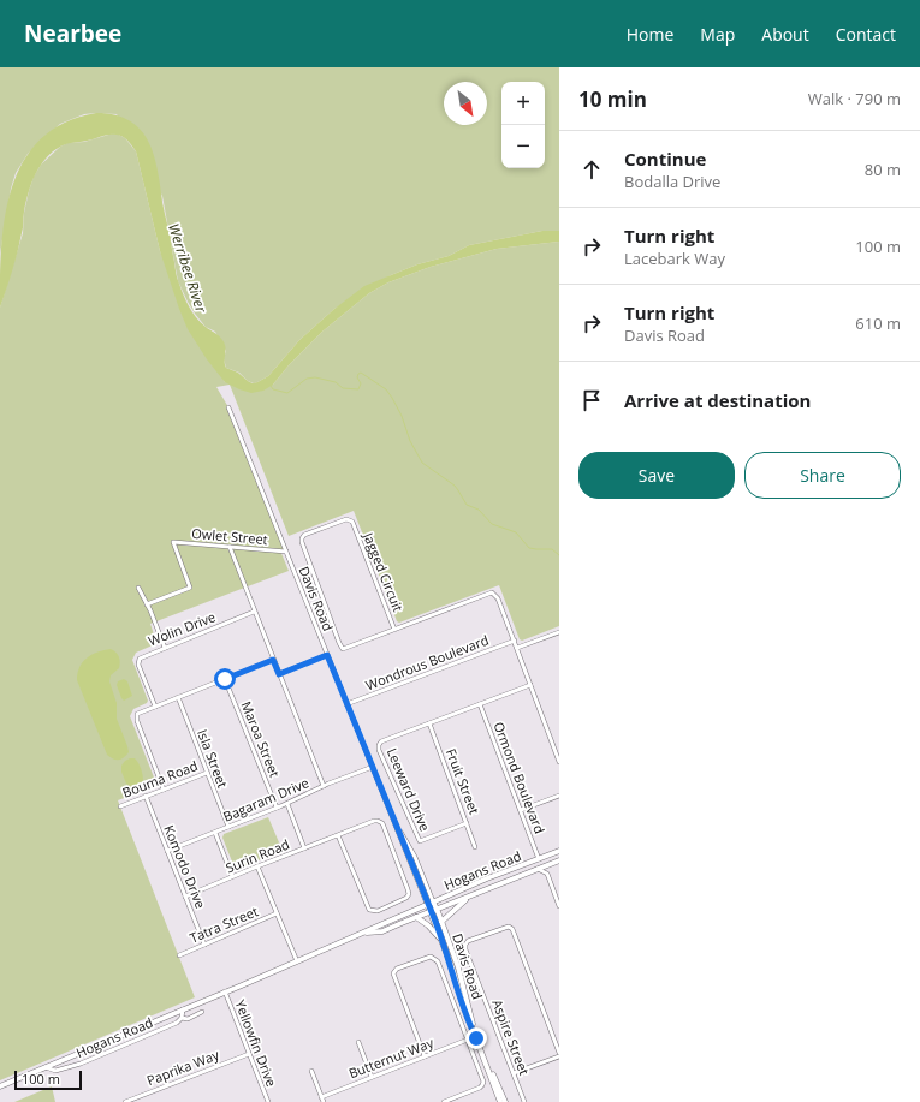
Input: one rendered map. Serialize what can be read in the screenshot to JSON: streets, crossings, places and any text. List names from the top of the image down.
{
  "streets": {
    "street": [
      "Owlet Street",
      "Jagged Circuit",
      "Davis Road",
      "Wolin Drive",
      "Wondrous Boulevard",
      "Maroa Street",
      "Isla Street",
      "Ormond Boulevard",
      "Bouma Road",
      "Fruit Street",
      "Leeward Drive",
      "Bagaram Drive",
      "Surin Road",
      "Komodo Drive",
      "Hogans Road",
      "Tatra Street",
      "Aspire Street",
      "Yellowfin Drive",
      "Butternut Way",
      "Paprika Way"
    ]
  },
  "crossings": [
    ["Owlet Street", "Davis Road"],
    ["Jagged Circuit", "Wondrous Boulevard"],
    ["Jagged Circuit", "Leeward Drive"],
    ["Davis Road", "Wondrous Boulevard"],
    ["Davis Road", "Bagaram Drive"],
    ["Davis Road", "Hogans Road"],
    ["Maroa Street", "Bagaram Drive"],
    ["Isla Street", "Bouma Road"],
    ["Isla Street", "Bagaram Drive"],
    ["Ormond Boulevard", "Leeward Drive"],
    ["Ormond Boulevard", "Hogans Road"],
    ["Bouma Road", "Komodo Drive"],
    ["Fruit Street", "Leeward Drive"],
    ["Bagaram Drive", "Komodo Drive"],
    ["Surin Road", "Komodo Drive"],
    ["Komodo Drive", "Tatra Street"],
    ["Hogans Road", "Yellowfin Drive"],
    ["Yellowfin Drive", "Paprika Way"]
  ],
  "water": ["Werribee River"],
  "scale_bar": "100 m",
  "north": "bottom right",
  "page": {
    "header": "Nearbee",
    "nav": [
      "Home",
      "Map",
      "About",
      "Contact"
    ],
    "heading": ["10 min", "Walk · 790 m"],
    "map_buttons": ["+", "−"],
    "list": [
      ["Continue", "Bodalla Drive", "80 m"],
      ["Turn right", "Lacebark Way", "100 m"],
      ["Turn right", "Davis Road", "610 m"],
      "Arrive at destination"
    ],
    "buttons": ["Save", "Share"],
    "scale": "100 m"
  }
}
